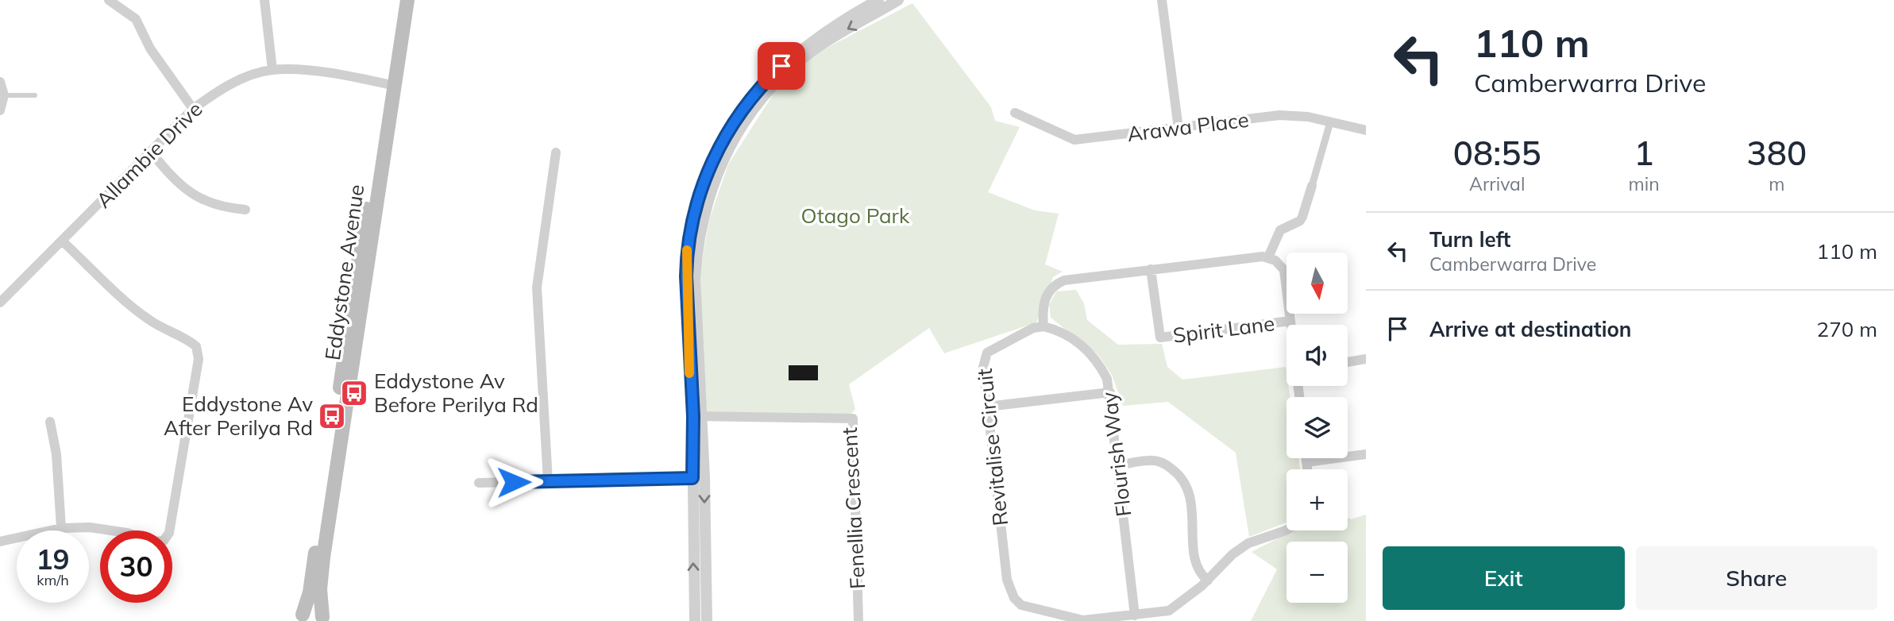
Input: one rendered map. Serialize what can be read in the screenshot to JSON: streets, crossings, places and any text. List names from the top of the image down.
{
  "streets": {
    "main road": ["Eddystone Avenue"],
    "street": [
      "Arawa Place",
      "Allambie Drive",
      "Spirit Lane",
      "Revitalise Circuit",
      "Flourish Way",
      "Fenellia Crescent"
    ]
  },
  "crossings": [
    ["Allambie Drive", "Eddystone Avenue"],
    ["Revitalise Circuit", "Flourish Way"]
  ],
  "parks": ["Otago Park"],
  "places": {
    "bus stop": ["Eddystone Av Before Perilya Rd", "Eddystone Av After Perilya Rd"]
  },
  "north": "bottom",
  "page": {
    "turn": ["110 m", "Camberwarra Drive"],
    "eta": [
      "08:55",
      "Arrival",
      "1",
      "min",
      "380",
      "m"
    ],
    "list": [
      {
        "name": "Turn left",
        "note": "Camberwarra Drive",
        "value": "110 m"
      },
      {
        "name": "Arrive at destination",
        "value": "270 m"
      }
    ],
    "map_buttons": ["+", "−"],
    "speed": "19 km/h",
    "limit": "30",
    "buttons": ["Exit", "Share"]
  }
}
